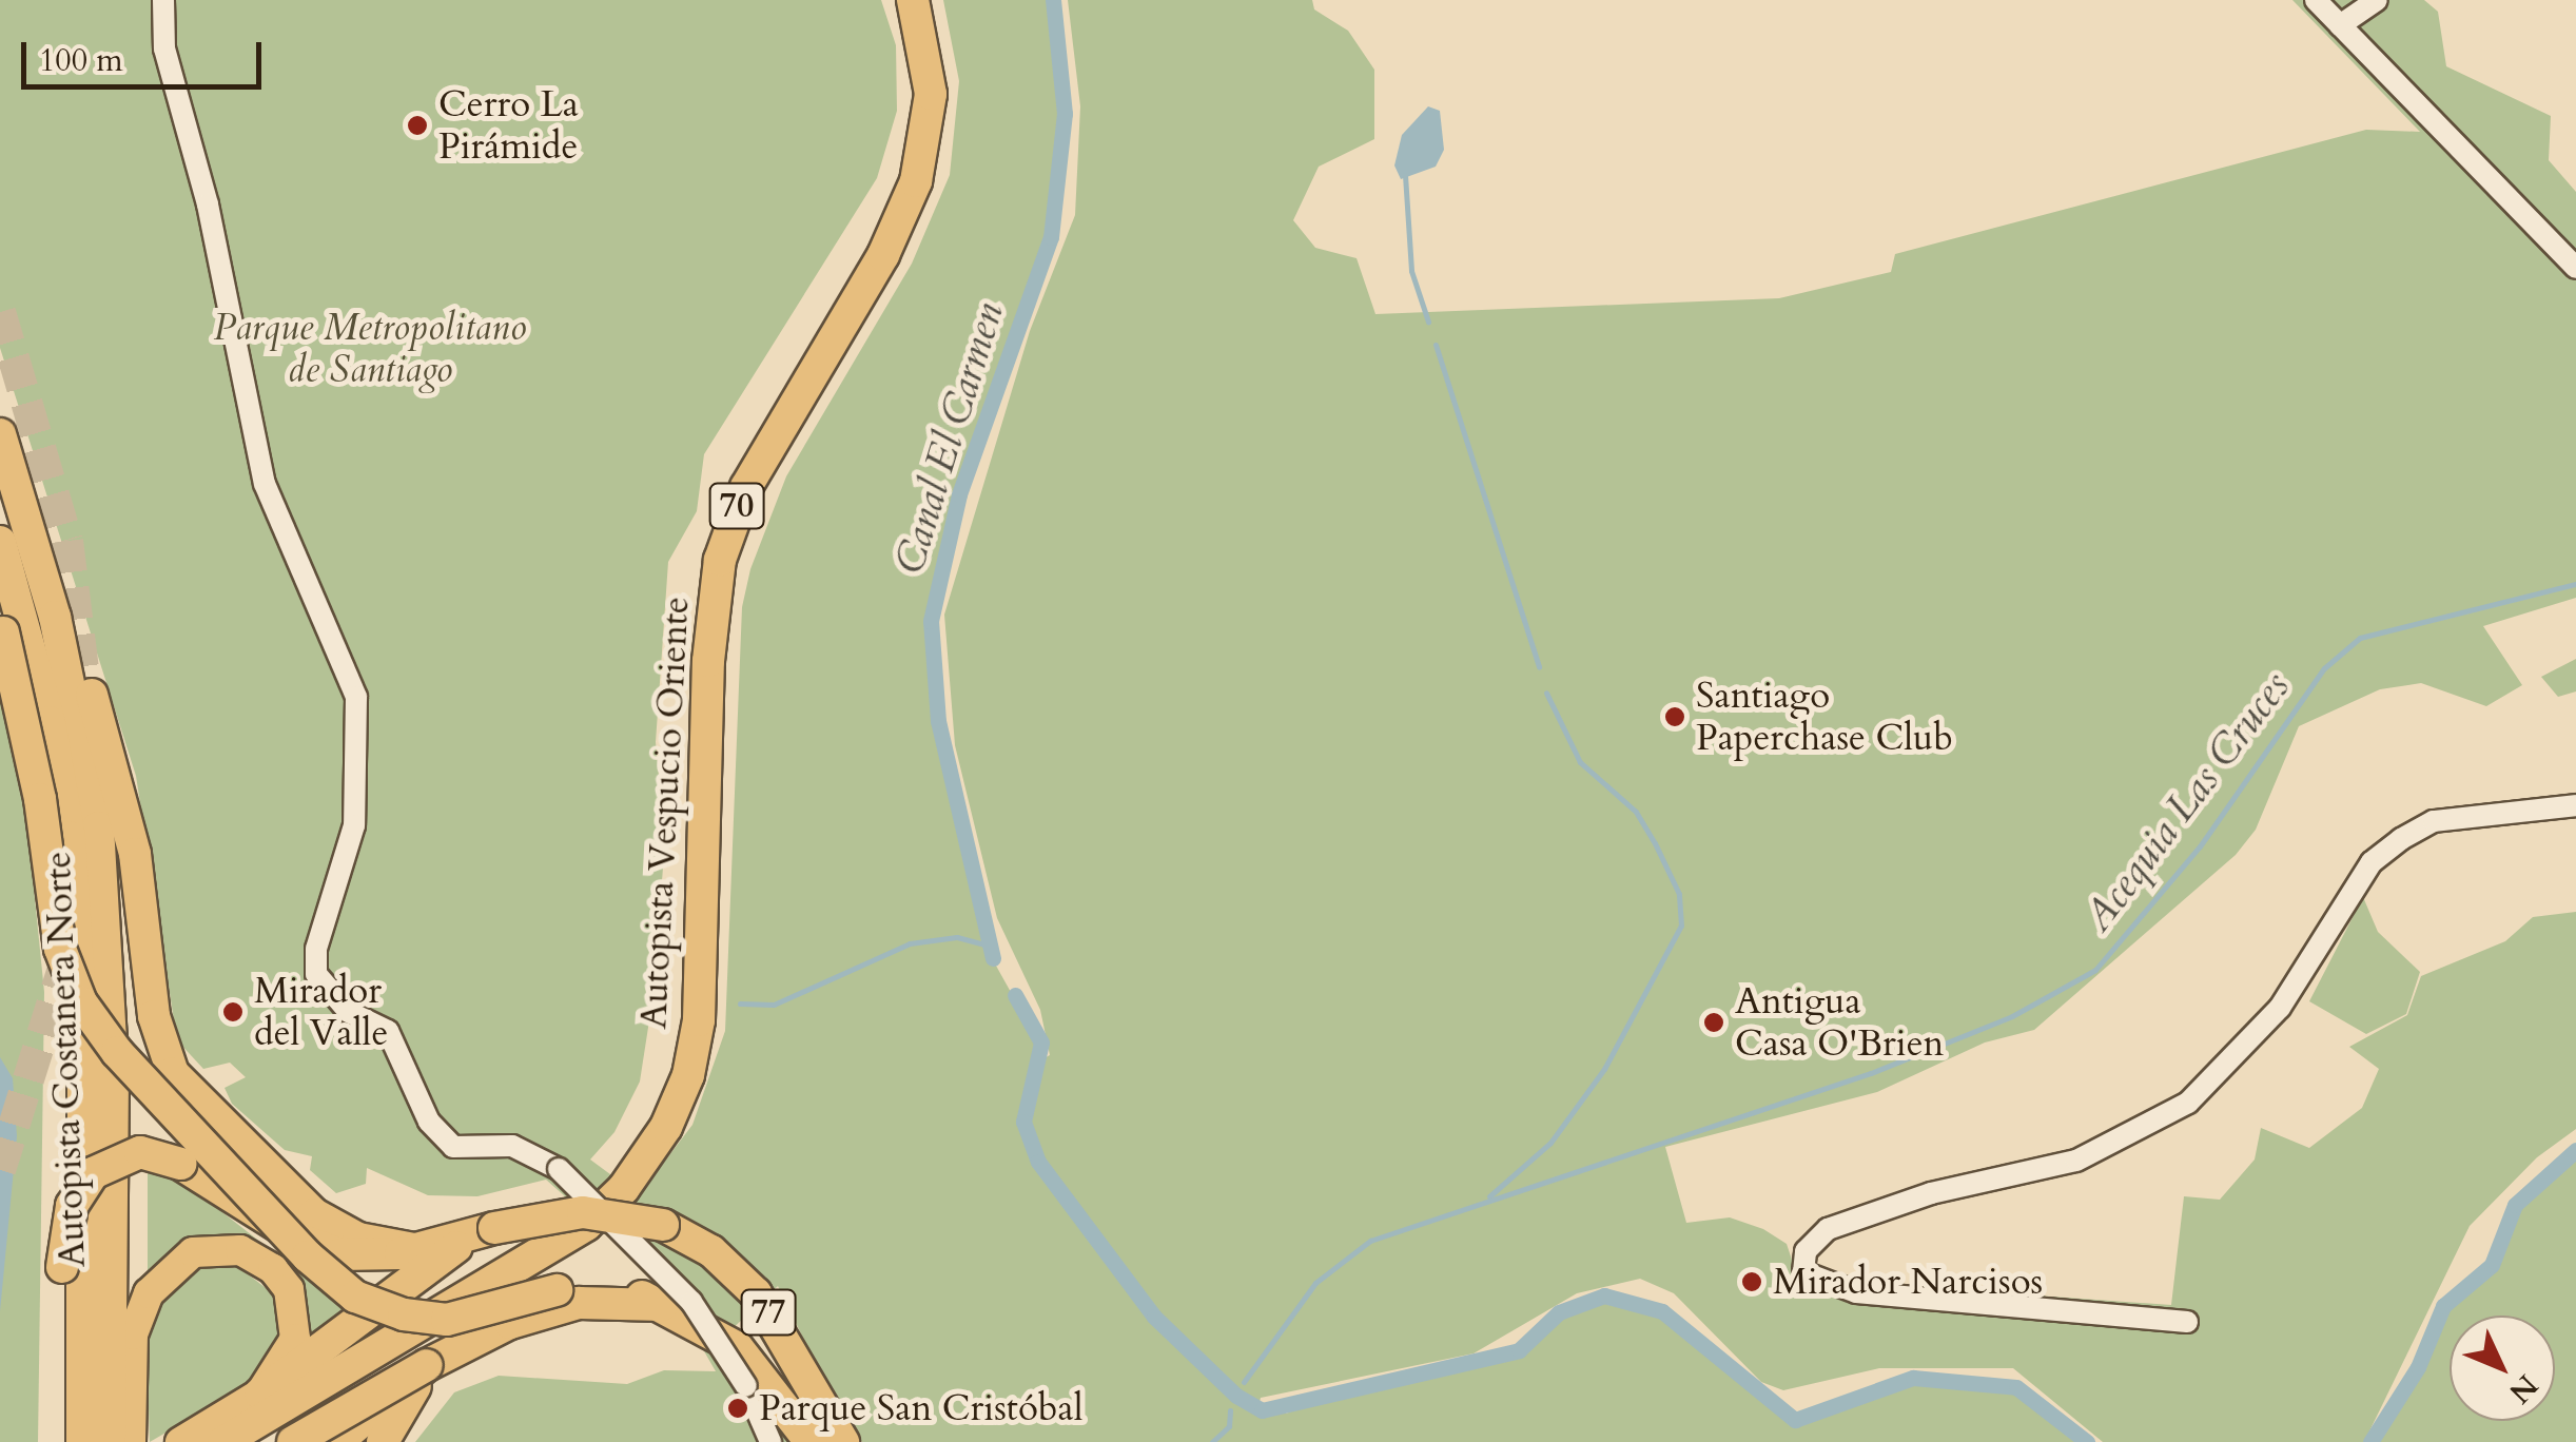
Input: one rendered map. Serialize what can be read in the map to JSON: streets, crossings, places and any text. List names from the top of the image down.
{
  "streets": {
    "highway": [
      "70",
      "Autopista Vespucio Oriente",
      "Autopista Costanera Norte",
      "77"
    ]
  },
  "water": ["Canal El Carmen", "Acequia Las Cruces"],
  "parks": ["Parque Metropolitano de Santiago"],
  "places": [
    "Cerro La Pirámide",
    "Santiago Paperchase Club",
    "Mirador del Valle",
    "Antigua Casa O'Brien",
    "Mirador Narcisos",
    "Parque San Cristóbal"
  ],
  "scale_bar": "100 m",
  "north": "bottom right"
}
